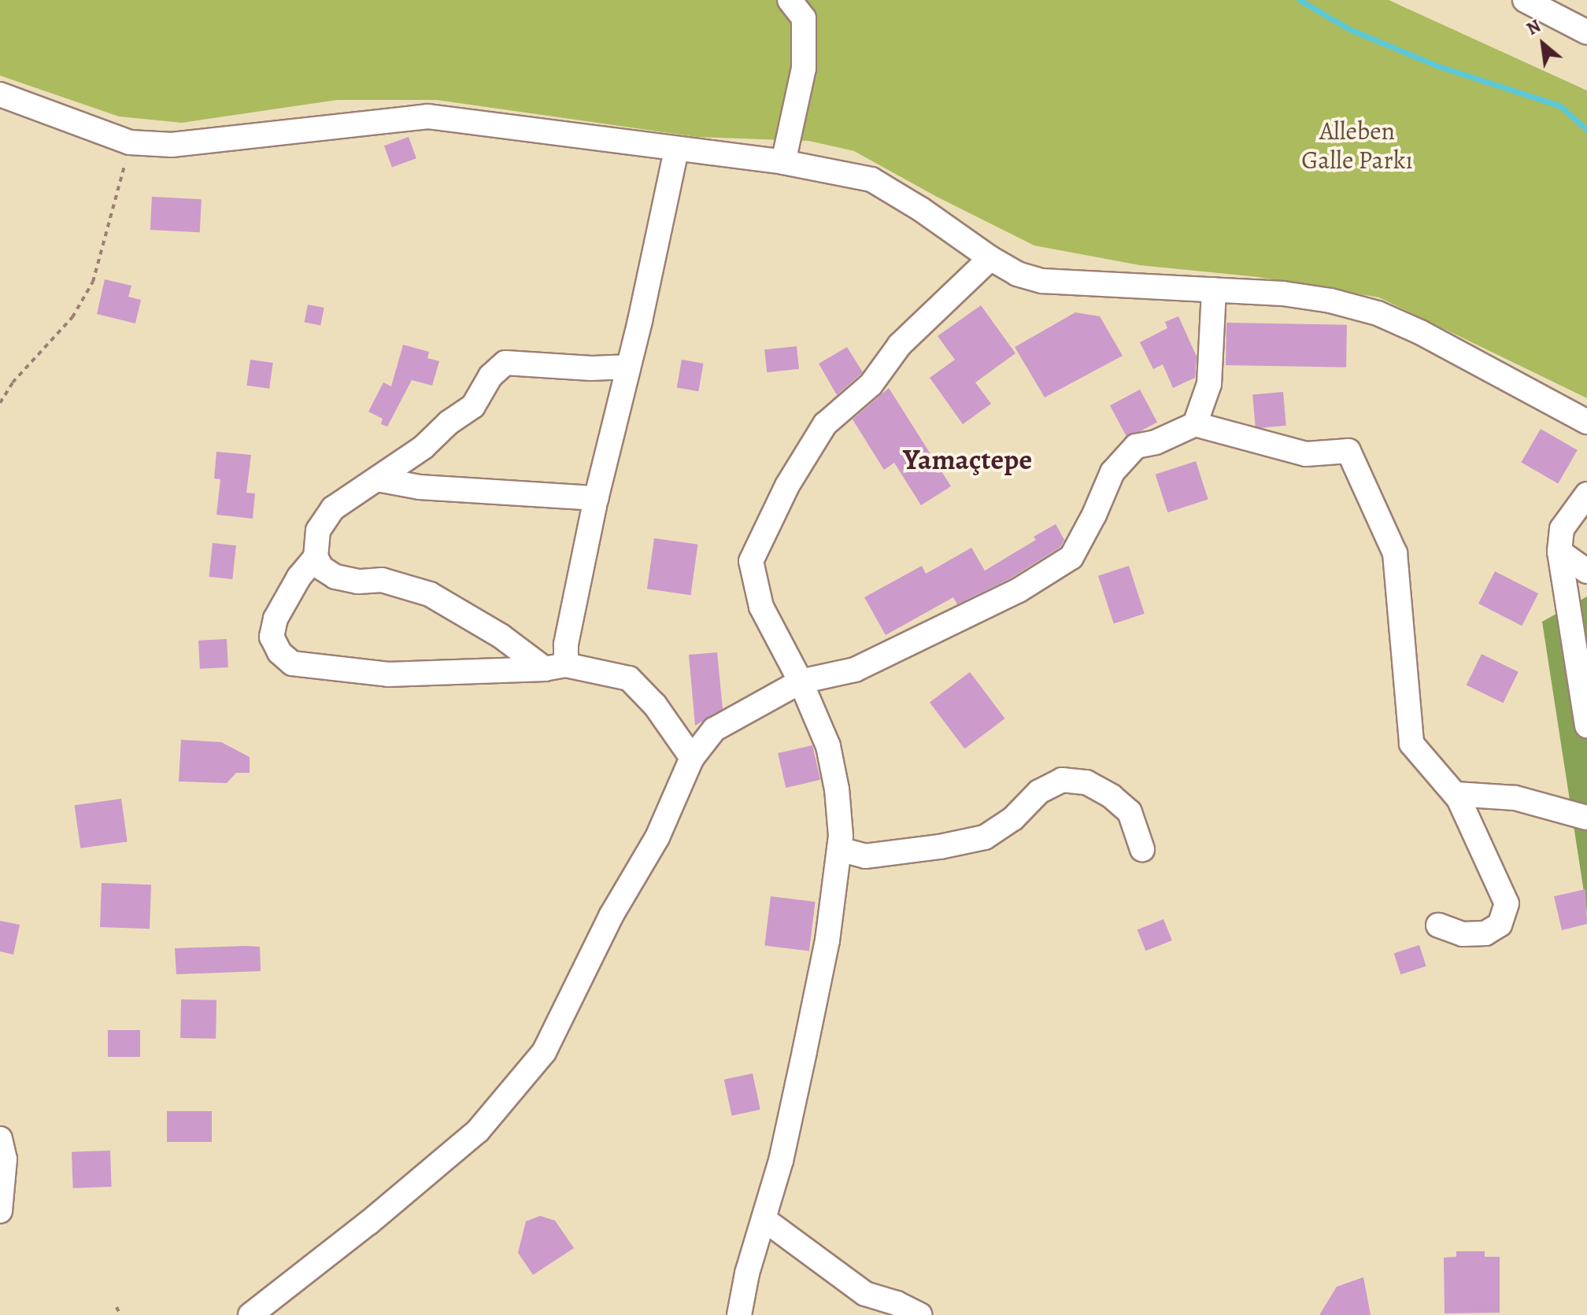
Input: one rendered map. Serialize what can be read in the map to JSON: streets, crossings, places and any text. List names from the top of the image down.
{
  "districts": ["Yamaçtepe"],
  "parks": ["Alleben Galle Parkı"],
  "north": "top left"
}
